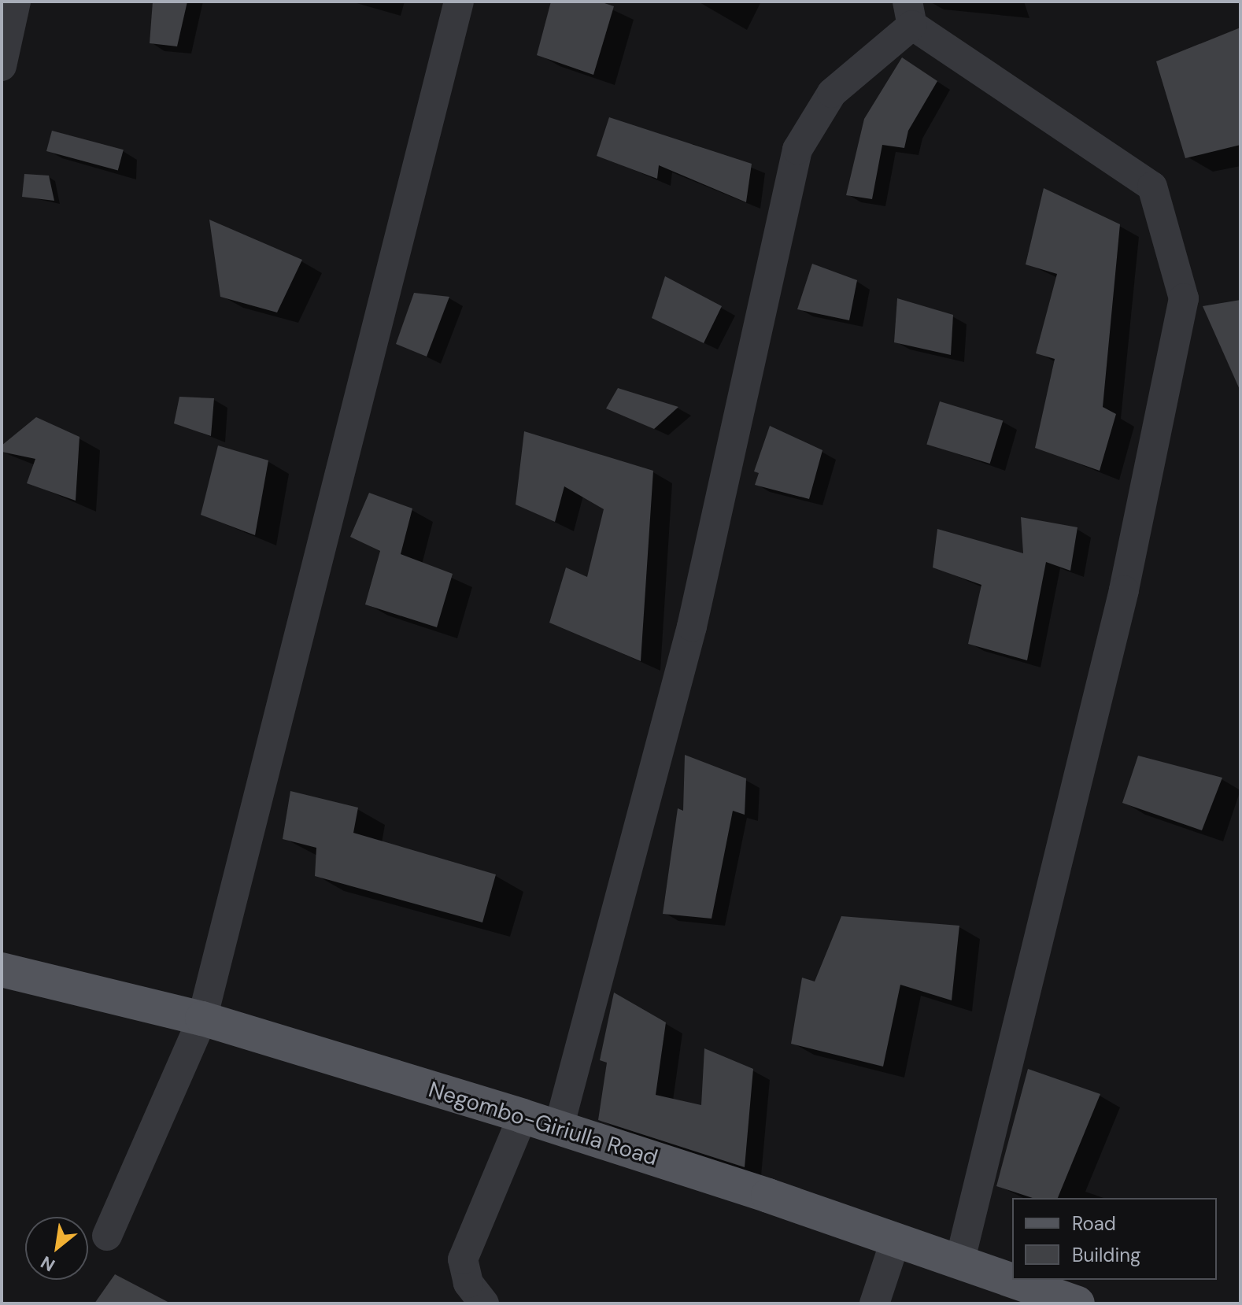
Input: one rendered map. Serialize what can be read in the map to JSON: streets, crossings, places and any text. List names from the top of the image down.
{
  "streets": {
    "main road": ["Negombo-Giriulla Road"]
  },
  "legend": ["Road", "Building"],
  "north": "bottom left"
}
